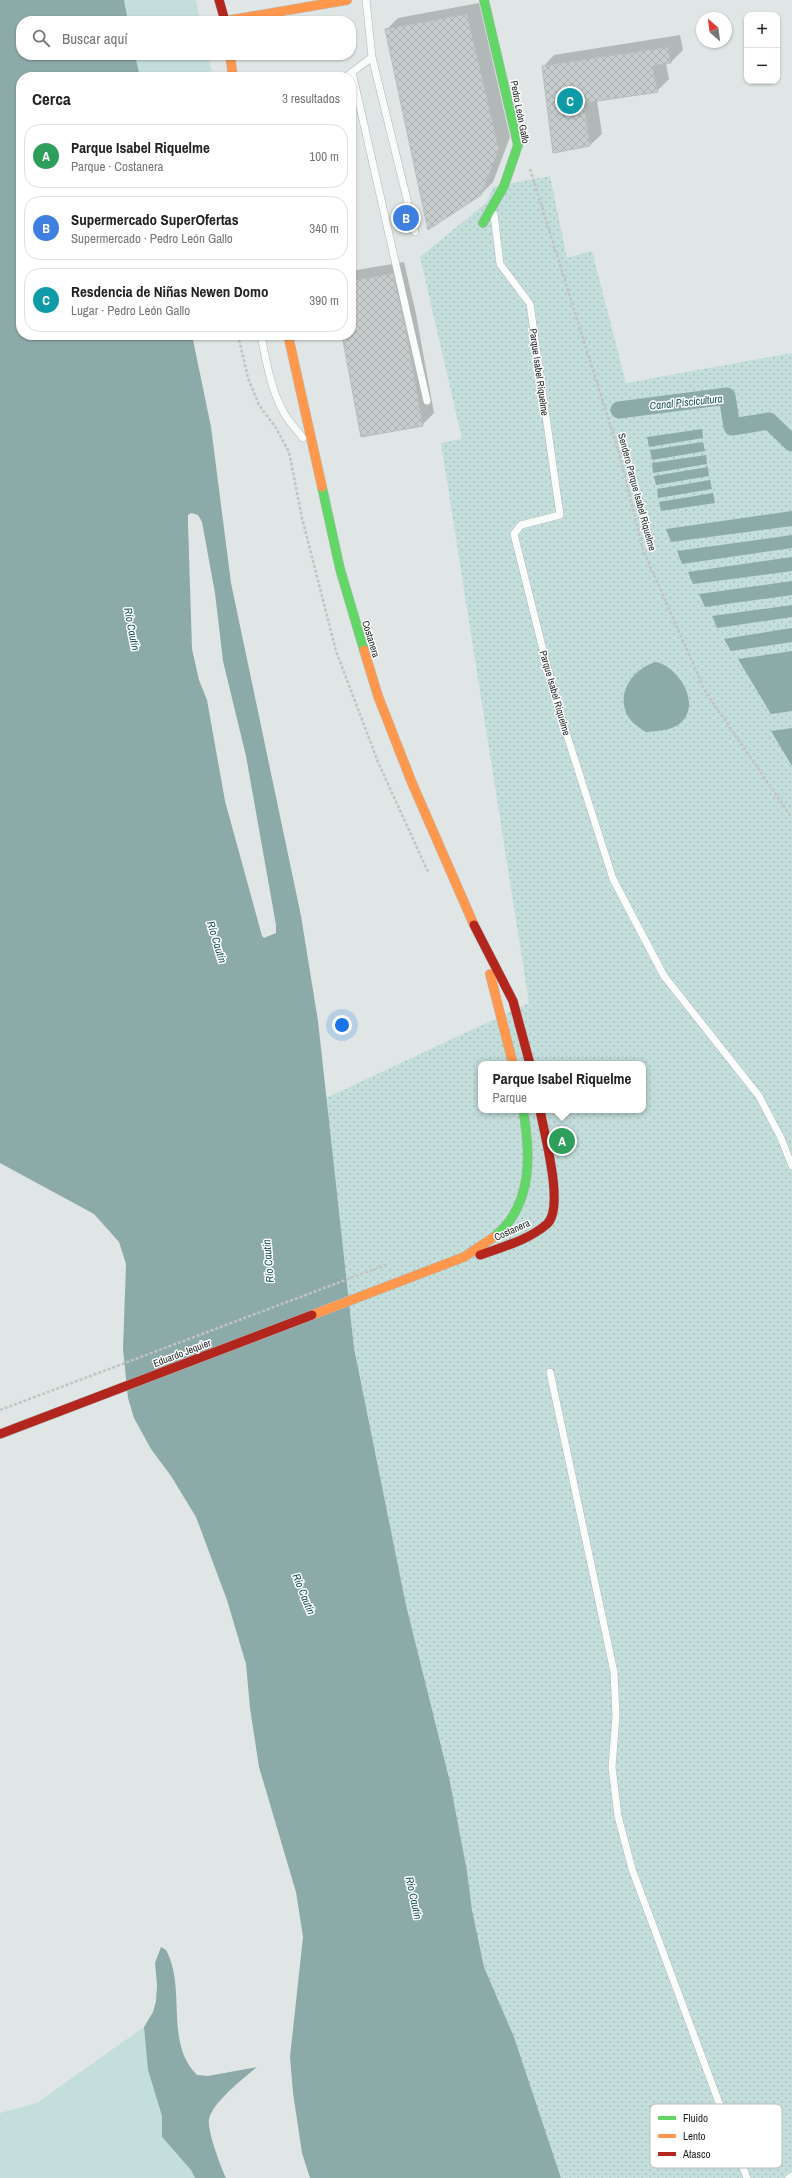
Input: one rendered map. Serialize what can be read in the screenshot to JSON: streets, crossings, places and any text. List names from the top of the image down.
{
  "streets": {
    "main road": ["Pedro León Gallo", "Costanera", "Eduardo Jequier"],
    "lane": ["Parque Isabel Riquelme"],
    "path": ["Sendero Parque Isabel Riquelme"]
  },
  "crossings": [
    ["Pedro León Gallo", "Parque Isabel Riquelme"],
    ["Costanera", "Eduardo Jequier"]
  ],
  "water": ["Canal Piscicultura", "Río Cautín"],
  "legend": ["Fluido", "Lento", "Atasco"],
  "north": "top left",
  "page": {
    "map_buttons": ["+", "−"],
    "search": "Buscar aquí",
    "heading": ["Cerca", "3 resultados"],
    "pins": ["C", "B", "A"],
    "list": [
      {
        "mark": "A",
        "name": "Parque Isabel Riquelme",
        "note": "Parque · Costanera",
        "value": "100 m"
      },
      {
        "mark": "B",
        "name": "Supermercado SuperOfertas",
        "note": "Supermercado · Pedro León Gallo",
        "value": "340 m"
      },
      {
        "mark": "C",
        "name": "Resdencia de Niñas Newen Domo",
        "note": "Lugar · Pedro León Gallo",
        "value": "390 m"
      }
    ],
    "popup": ["Parque Isabel Riquelme", "Parque"]
  }
}
